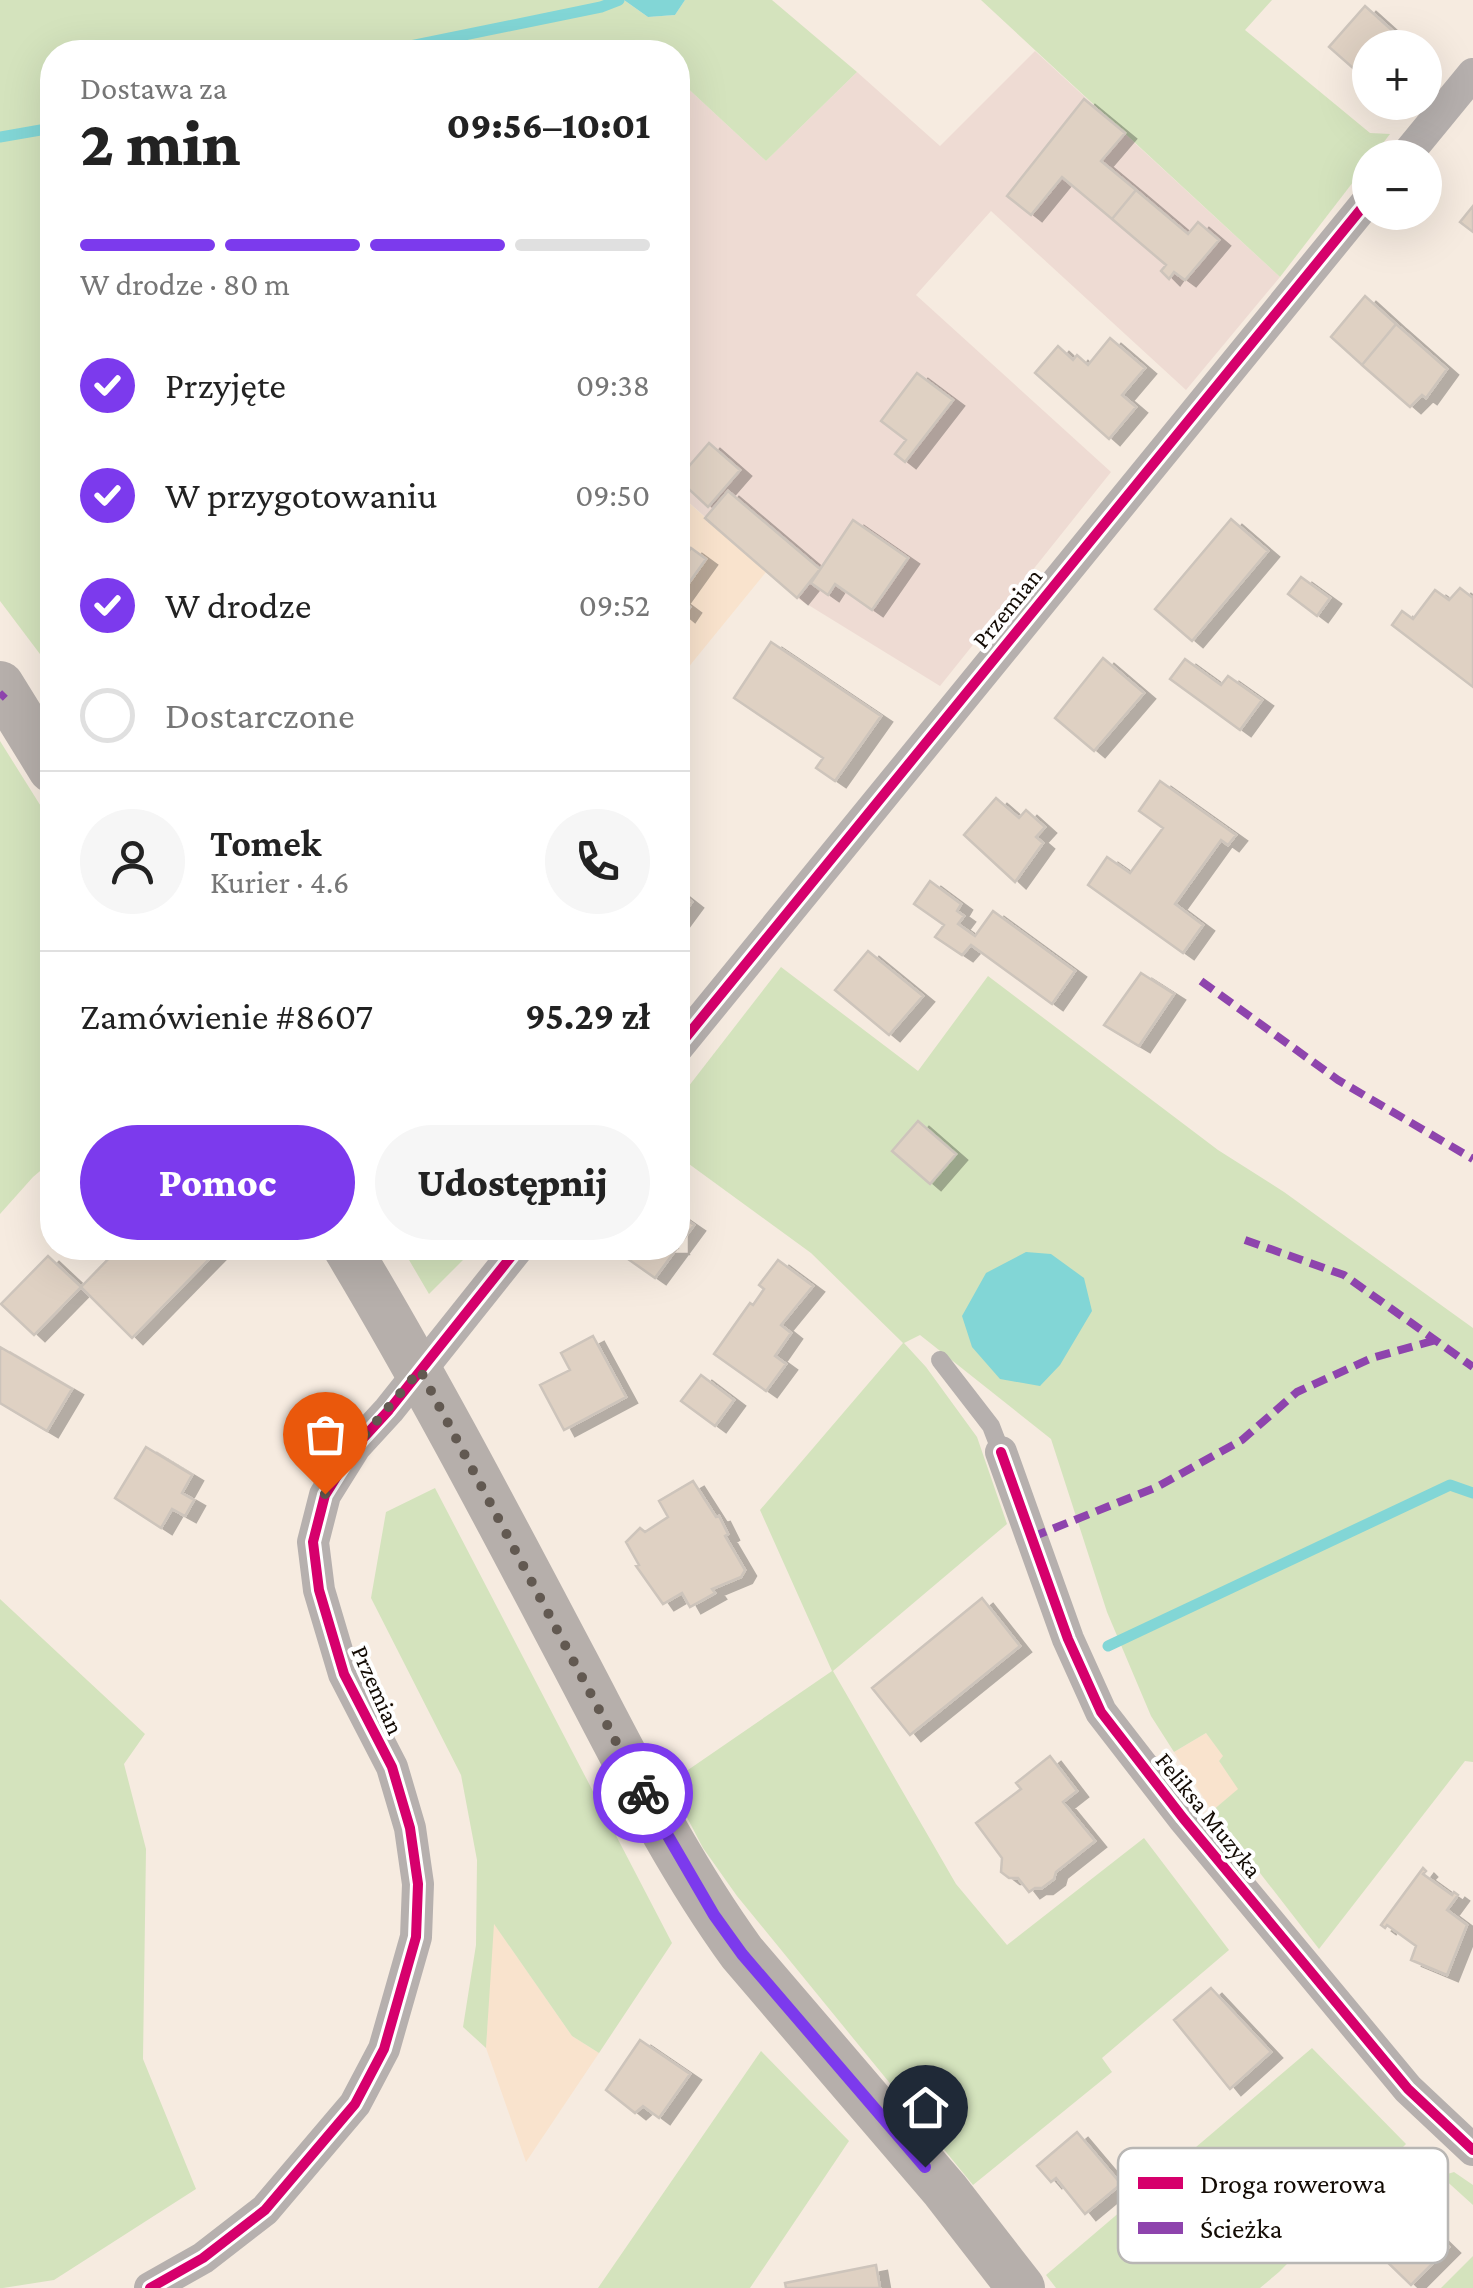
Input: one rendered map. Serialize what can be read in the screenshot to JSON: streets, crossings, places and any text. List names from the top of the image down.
{
  "streets": {
    "street": ["Przemian", "Feliksa Muzyka"]
  },
  "legend": ["Droga rowerowa", "Ścieżka"],
  "page": {
    "map_buttons": ["+", "−"],
    "heading": ["2 min", "Dostawa za", "09:56–10:01"],
    "panel": [
      "Tomek",
      "Kurier · 4.6",
      "Zamówienie #8607",
      "95.29 zł"
    ],
    "bar": "W drodze · 80 m",
    "list": [
      ["Przyjęte", "09:38"],
      ["W przygotowaniu", "09:50"],
      ["W drodze", "09:52"],
      "Dostarczone"
    ],
    "buttons": ["Pomoc", "Udostępnij"]
  }
}
